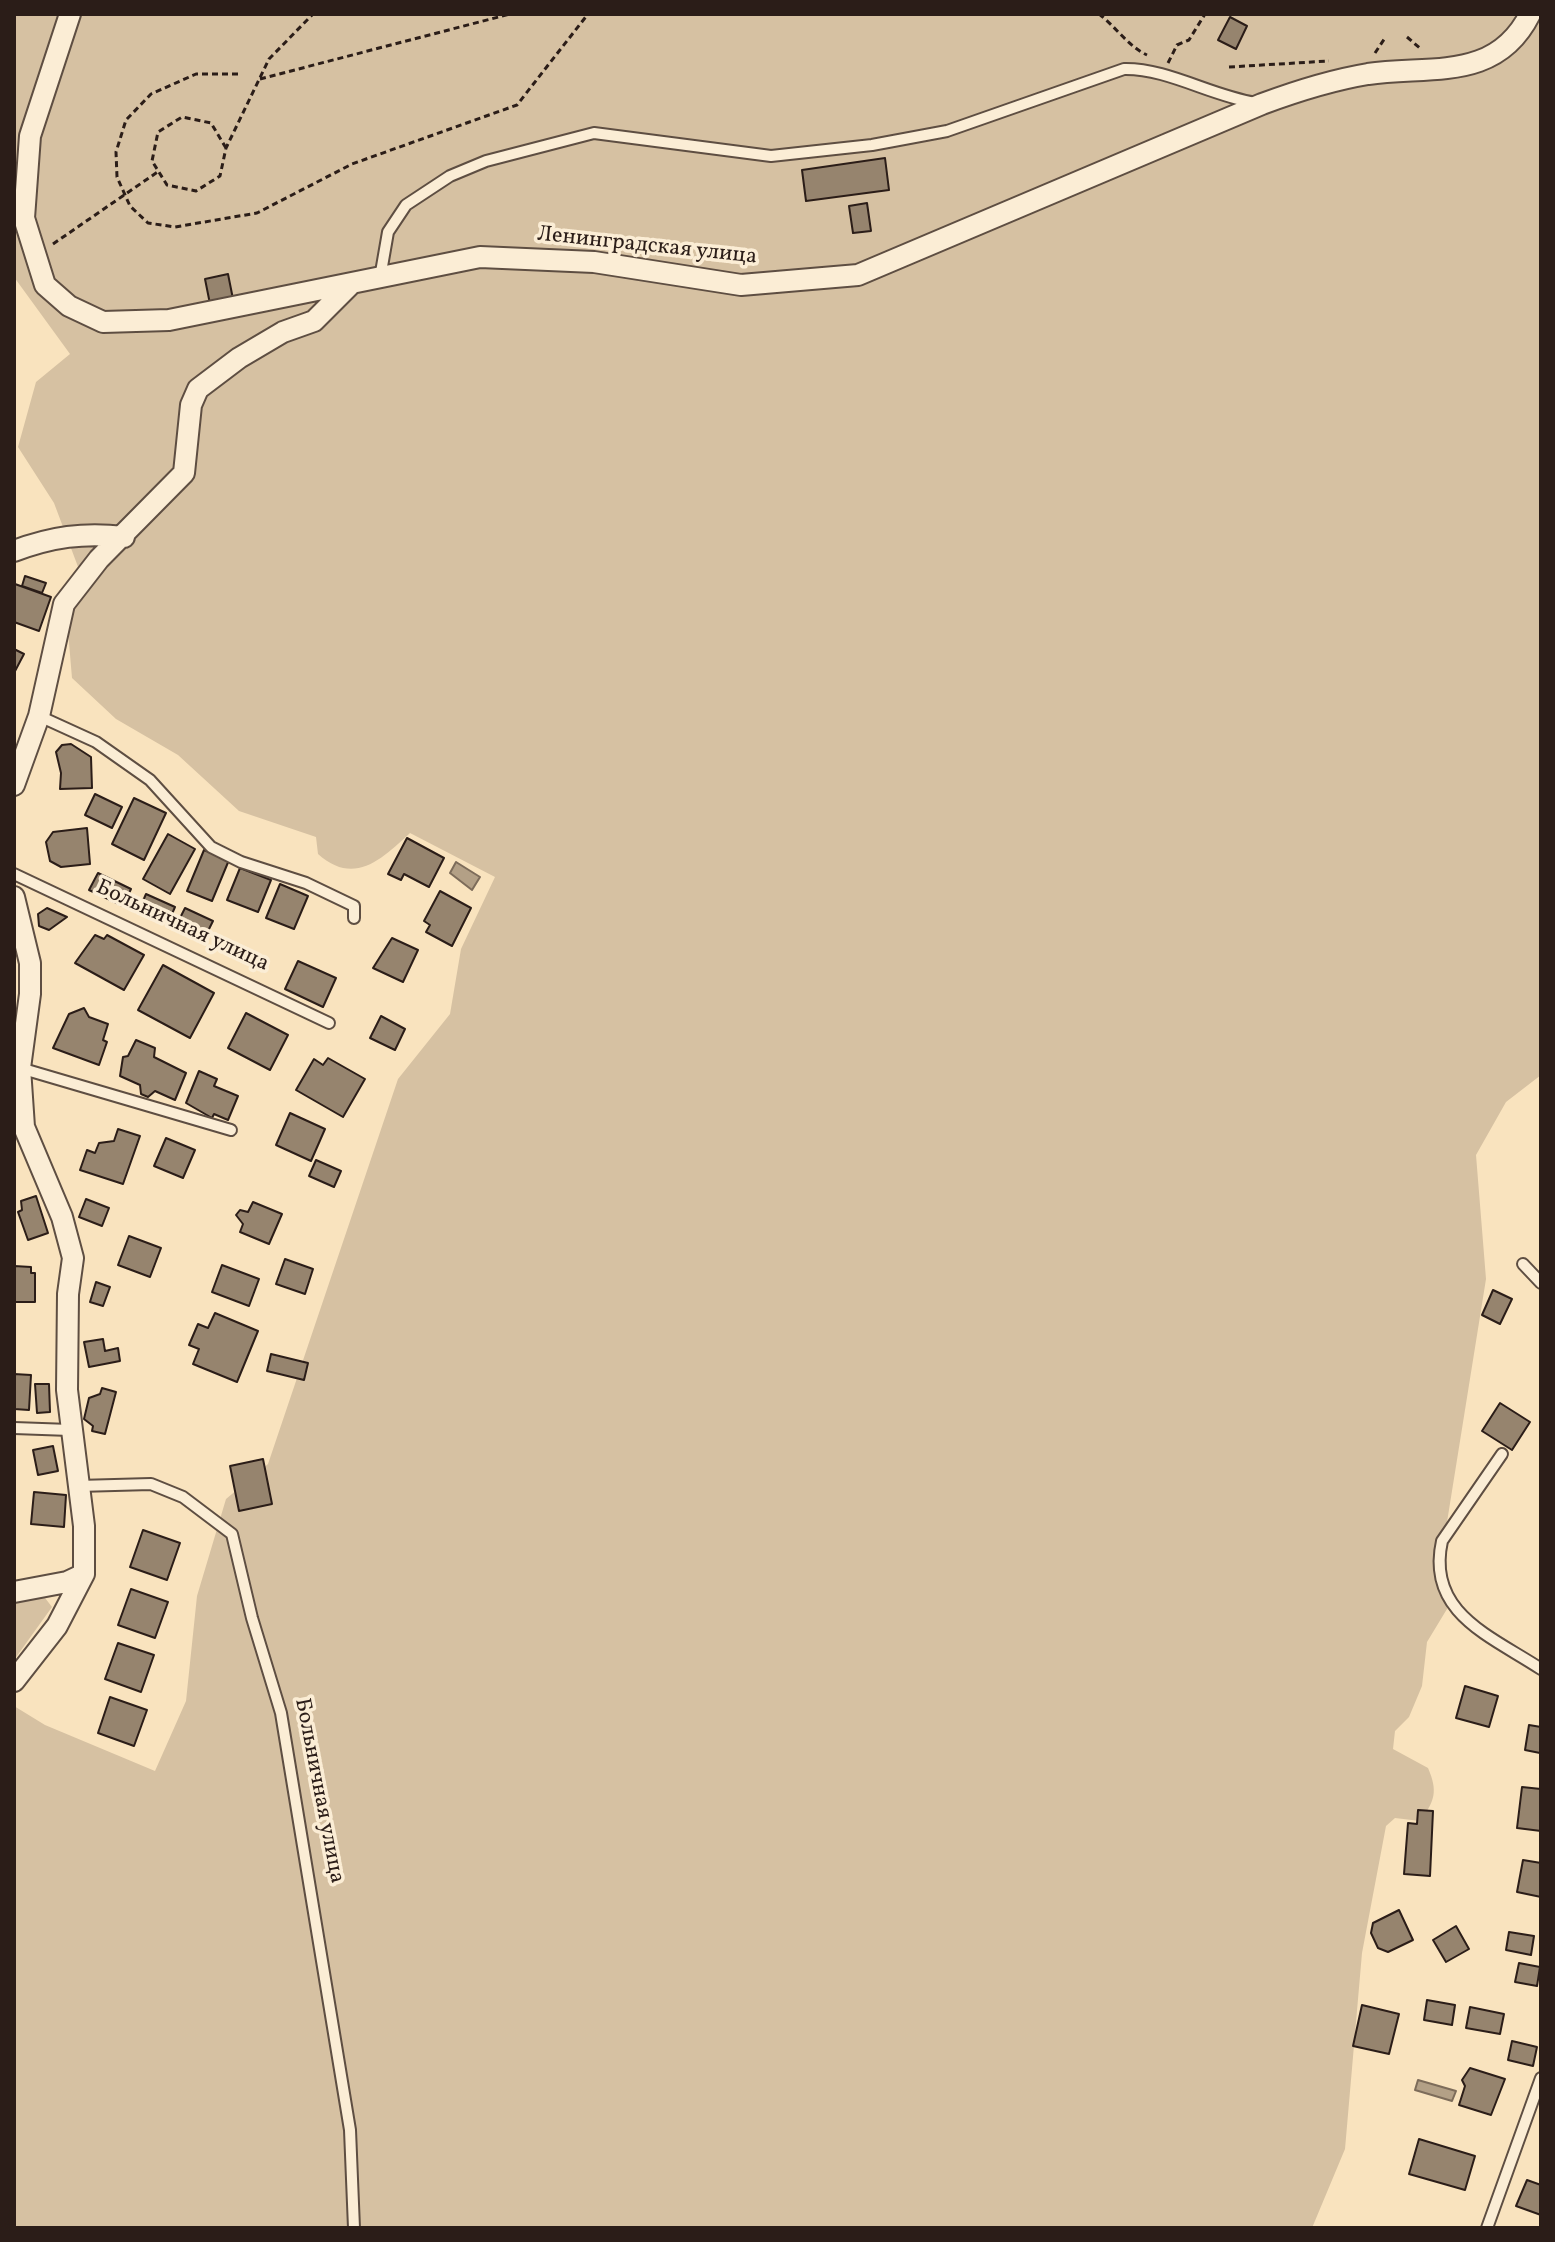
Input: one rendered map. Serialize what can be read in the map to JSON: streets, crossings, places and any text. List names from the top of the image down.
{
  "streets": {
    "street": ["Ленинградская улица"],
    "lane": ["Больничная улица"]
  }
}
